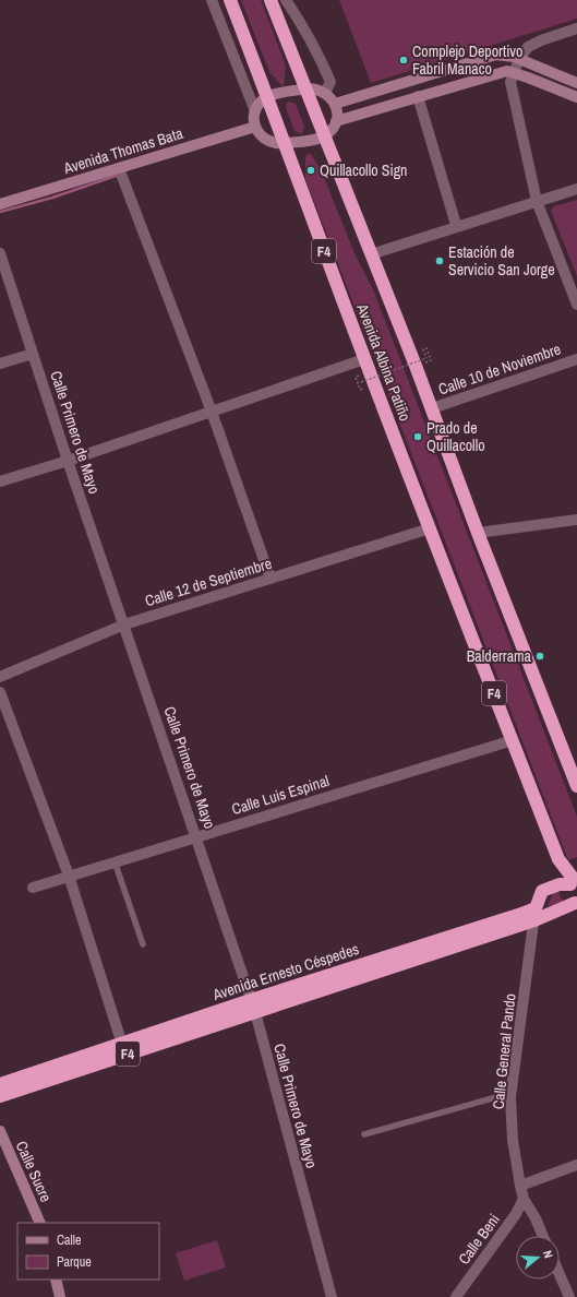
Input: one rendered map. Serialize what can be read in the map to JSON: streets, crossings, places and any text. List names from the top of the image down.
{
  "streets": {
    "highway": ["F4", "Avenida Albina Patiño", "Avenida Ernesto Céspedes"],
    "main road": ["Avenida Thomas Bata", "Calle Sucre"],
    "street": [
      "Calle 10 de Noviembre",
      "Calle Primero de Mayo",
      "Calle 12 de Septiembre",
      "Calle Luis Espinal",
      "Calle General Pando",
      "Calle Beni"
    ]
  },
  "crossings": [
    ["F4", "Avenida Albina Patiño"],
    ["F4", "Avenida Ernesto Céspedes"],
    ["Avenida Albina Patiño", "Calle 10 de Noviembre"],
    ["Avenida Albina Patiño", "Calle 12 de Septiembre"],
    ["Avenida Albina Patiño", "Calle Luis Espinal"],
    ["Calle Primero de Mayo", "Calle 12 de Septiembre"],
    ["Calle Primero de Mayo", "Calle Luis Espinal"],
    ["Calle Primero de Mayo", "Avenida Ernesto Céspedes"],
    ["Avenida Ernesto Céspedes", "Calle General Pando"],
    ["Calle General Pando", "Calle Beni"]
  ],
  "places": [
    "Complejo Deportivo Fabril Manaco",
    "Quillacollo Sign",
    "Estación de Servicio San Jorge",
    "Prado de Quillacollo",
    "Balderrama"
  ],
  "legend": ["Calle", "Parque"],
  "north": "right"
}
